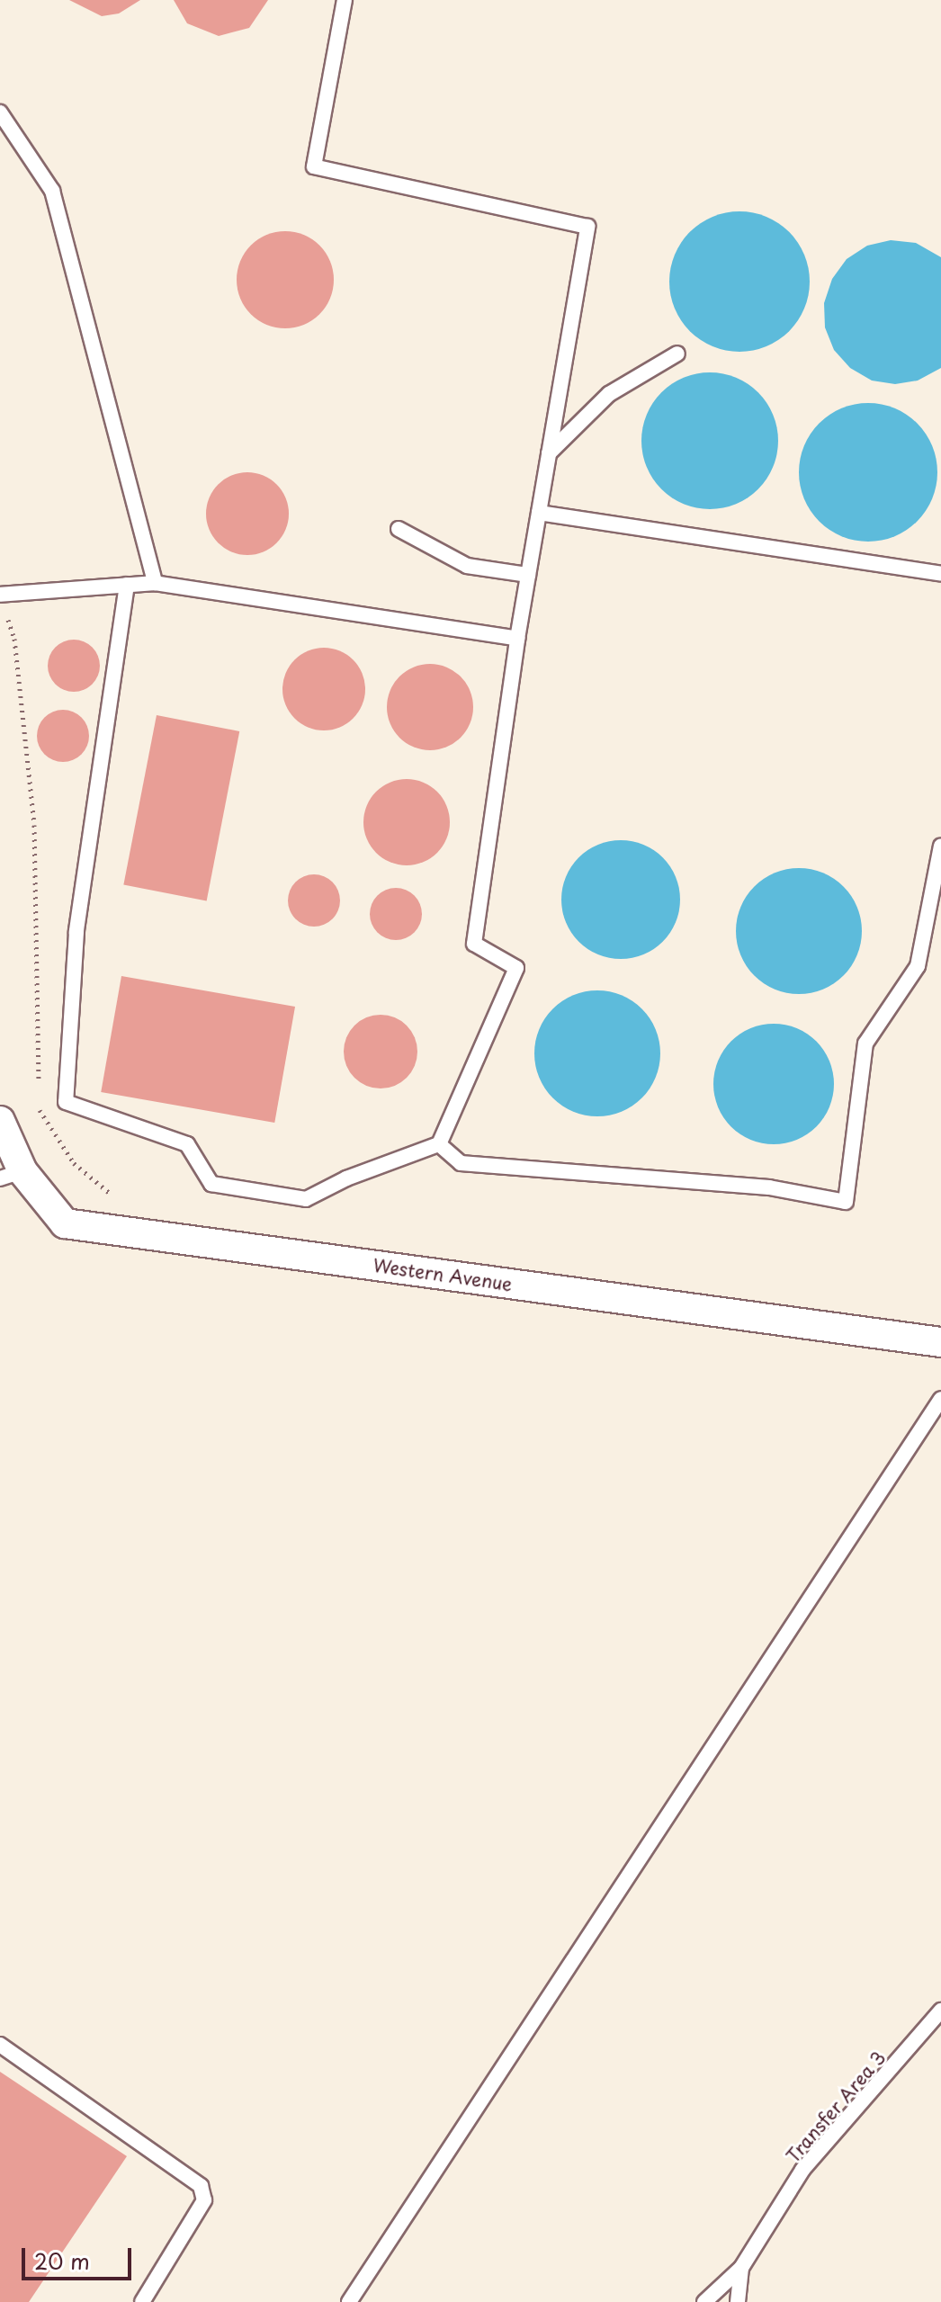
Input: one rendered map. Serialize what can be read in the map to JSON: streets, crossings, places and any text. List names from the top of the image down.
{
  "streets": {
    "street": ["Western Avenue"],
    "lane": ["Transfer Area 3"]
  },
  "scale_bar": "20 m"
}
